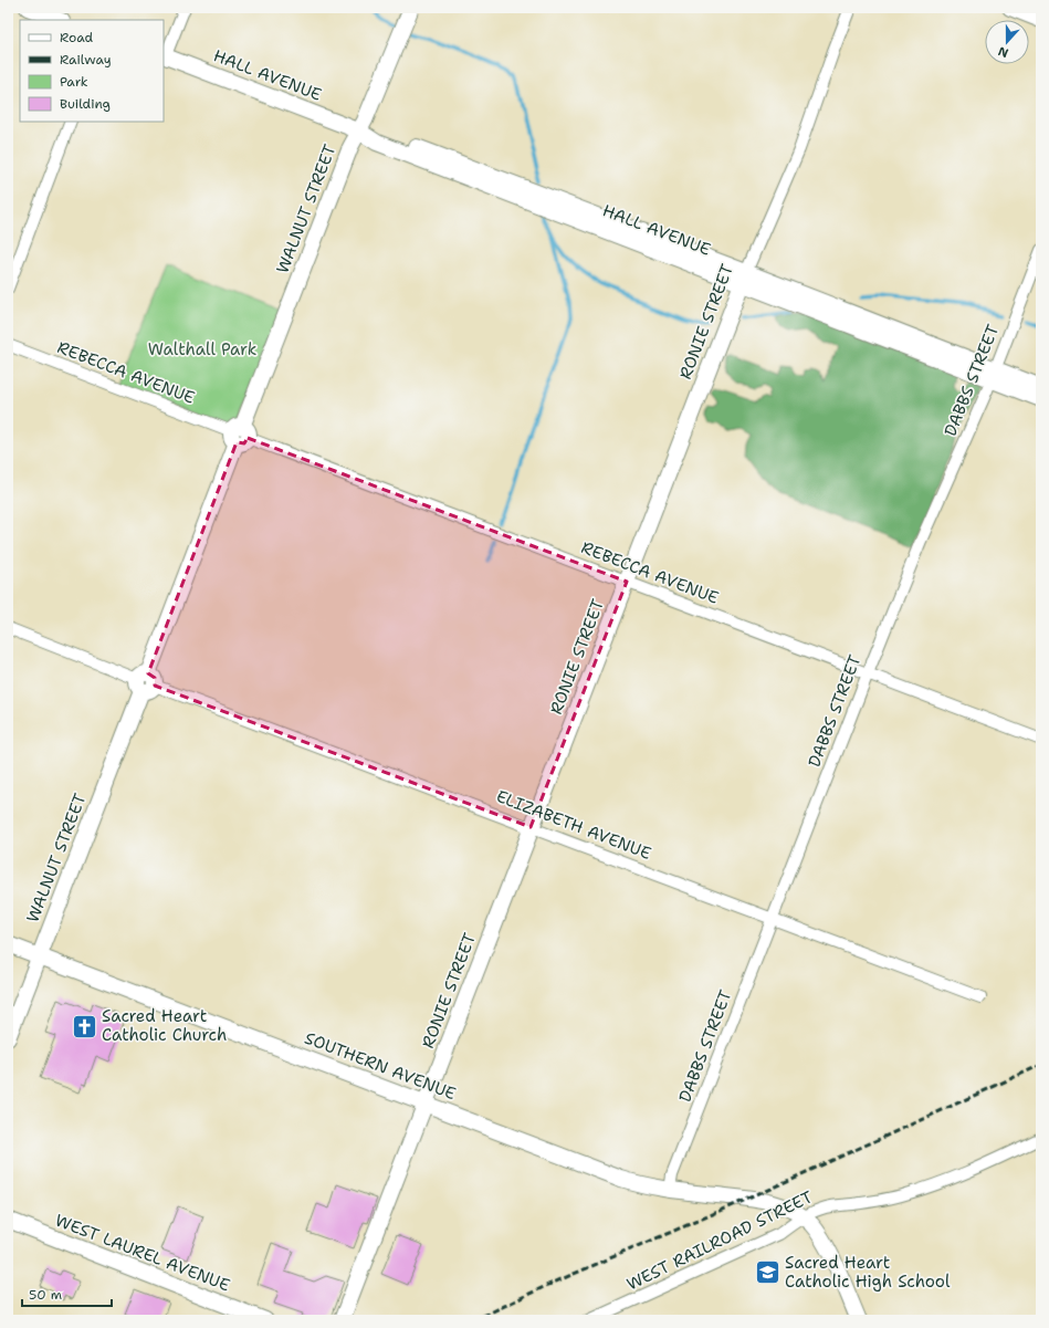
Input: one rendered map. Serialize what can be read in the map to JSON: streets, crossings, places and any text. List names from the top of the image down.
{
  "streets": {
    "street": [
      "HALL AVENUE",
      "WALNUT STREET",
      "RONIE STREET",
      "REBECCA AVENUE",
      "DABBS STREET",
      "ELIZABETH AVENUE",
      "SOUTHERN AVENUE",
      "WEST RAILROAD STREET",
      "WEST LAUREL AVENUE"
    ]
  },
  "crossings": [
    ["HALL AVENUE", "WALNUT STREET"],
    ["HALL AVENUE", "RONIE STREET"],
    ["HALL AVENUE", "DABBS STREET"],
    ["WALNUT STREET", "REBECCA AVENUE"],
    ["WALNUT STREET", "ELIZABETH AVENUE"],
    ["WALNUT STREET", "SOUTHERN AVENUE"],
    ["RONIE STREET", "REBECCA AVENUE"],
    ["RONIE STREET", "ELIZABETH AVENUE"],
    ["RONIE STREET", "SOUTHERN AVENUE"],
    ["REBECCA AVENUE", "DABBS STREET"],
    ["DABBS STREET", "ELIZABETH AVENUE"],
    ["DABBS STREET", "SOUTHERN AVENUE"],
    ["SOUTHERN AVENUE", "WEST RAILROAD STREET"]
  ],
  "parks": ["Walthall Park"],
  "places": {
    "church": ["Sacred Heart Catholic Church"],
    "school or university": ["Sacred Heart Catholic High School"]
  },
  "legend": [
    "Road",
    "Railway",
    "Park",
    "Building"
  ],
  "scale_bar": "50 m",
  "north": "bottom"
}
